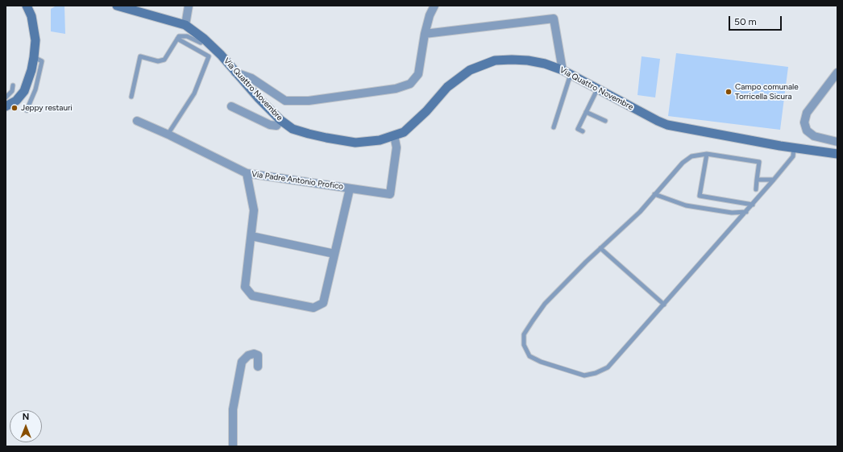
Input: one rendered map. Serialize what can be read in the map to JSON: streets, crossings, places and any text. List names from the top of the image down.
{
  "streets": {
    "main road": ["Via Quattro Novembre"],
    "street": ["Via Padre Antonio Profico"]
  },
  "crossings": [
    ["Via Quattro Novembre", "Via Padre Antonio Profico"]
  ],
  "places": ["Campo comunale Torricella Sicura", "Jeppy restauri"],
  "scale_bar": "50 m",
  "north": "top"
}
